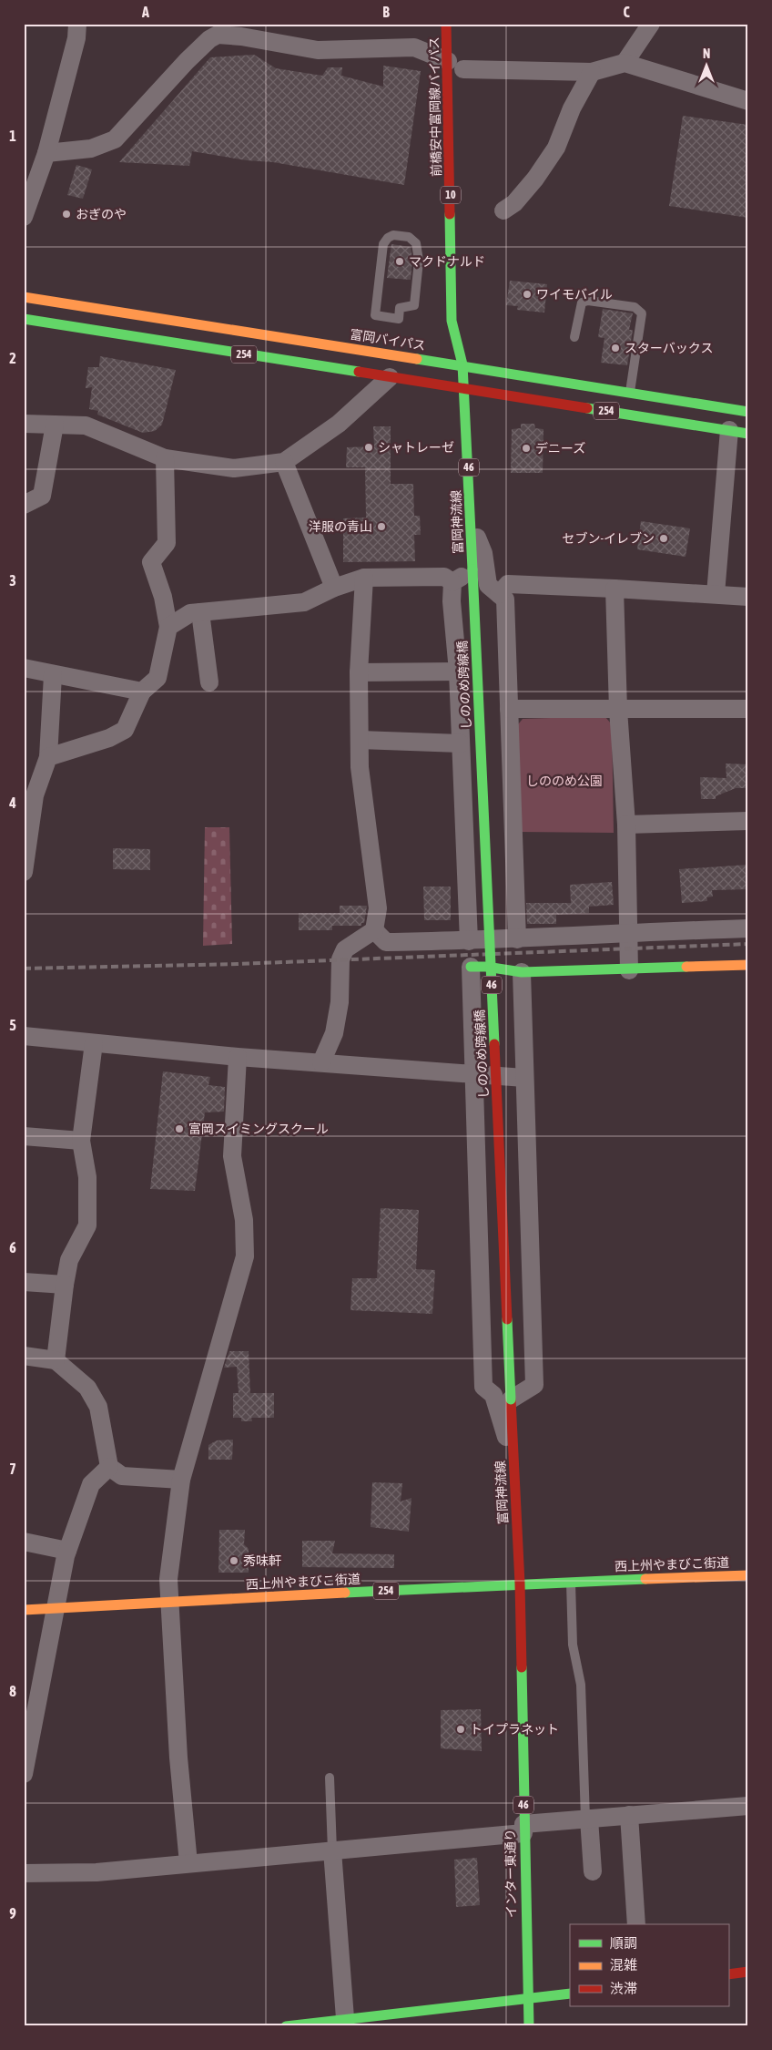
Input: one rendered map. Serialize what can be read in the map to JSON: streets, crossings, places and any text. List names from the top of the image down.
{
  "streets": {
    "main road": [
      "前橋安中富岡線バイパス",
      "10",
      "富岡バイパス",
      "254",
      "46",
      "富岡神流線",
      "しののめ跨線橋",
      "西上州やまびこ街道",
      "インター東通り"
    ]
  },
  "crossings": [
    ["前橋安中富岡線バイパス", "富岡バイパス"],
    ["前橋安中富岡線バイパス", "富岡神流線"],
    ["富岡バイパス", "富岡神流線"],
    ["254", "富岡神流線"],
    ["富岡神流線", "しののめ跨線橋"],
    ["富岡神流線", "西上州やまびこ街道"],
    ["富岡神流線", "インター東通り"],
    ["西上州やまびこ街道", "インター東通り"]
  ],
  "parks": ["しののめ公園"],
  "places": [
    "おぎのや",
    "マクドナルド",
    "ワイモバイル",
    "スターバックス",
    "シャトレーゼ",
    "デニーズ",
    "洋服の青山",
    "セブン-イレブン",
    "富岡スイミングスクール",
    "秀味軒",
    "トイプラネット"
  ],
  "legend": ["順調", "混雑", "渋滞"],
  "north": "top",
  "grid": {
    "columns": ["A", "B", "C"],
    "rows": [
      "1",
      "2",
      "3",
      "4",
      "5",
      "6",
      "7",
      "8",
      "9"
    ]
  }
}
